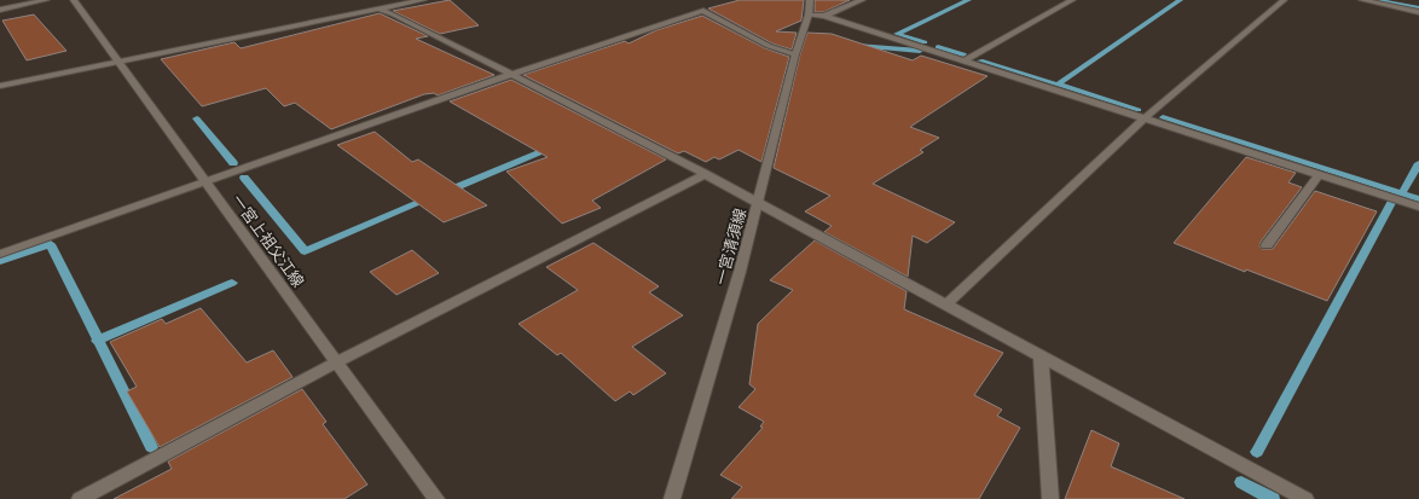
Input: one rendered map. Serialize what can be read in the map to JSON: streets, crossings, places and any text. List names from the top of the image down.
{
  "streets": {
    "street": ["一宮上祖父江線", "一宮清須線"]
  }
}
